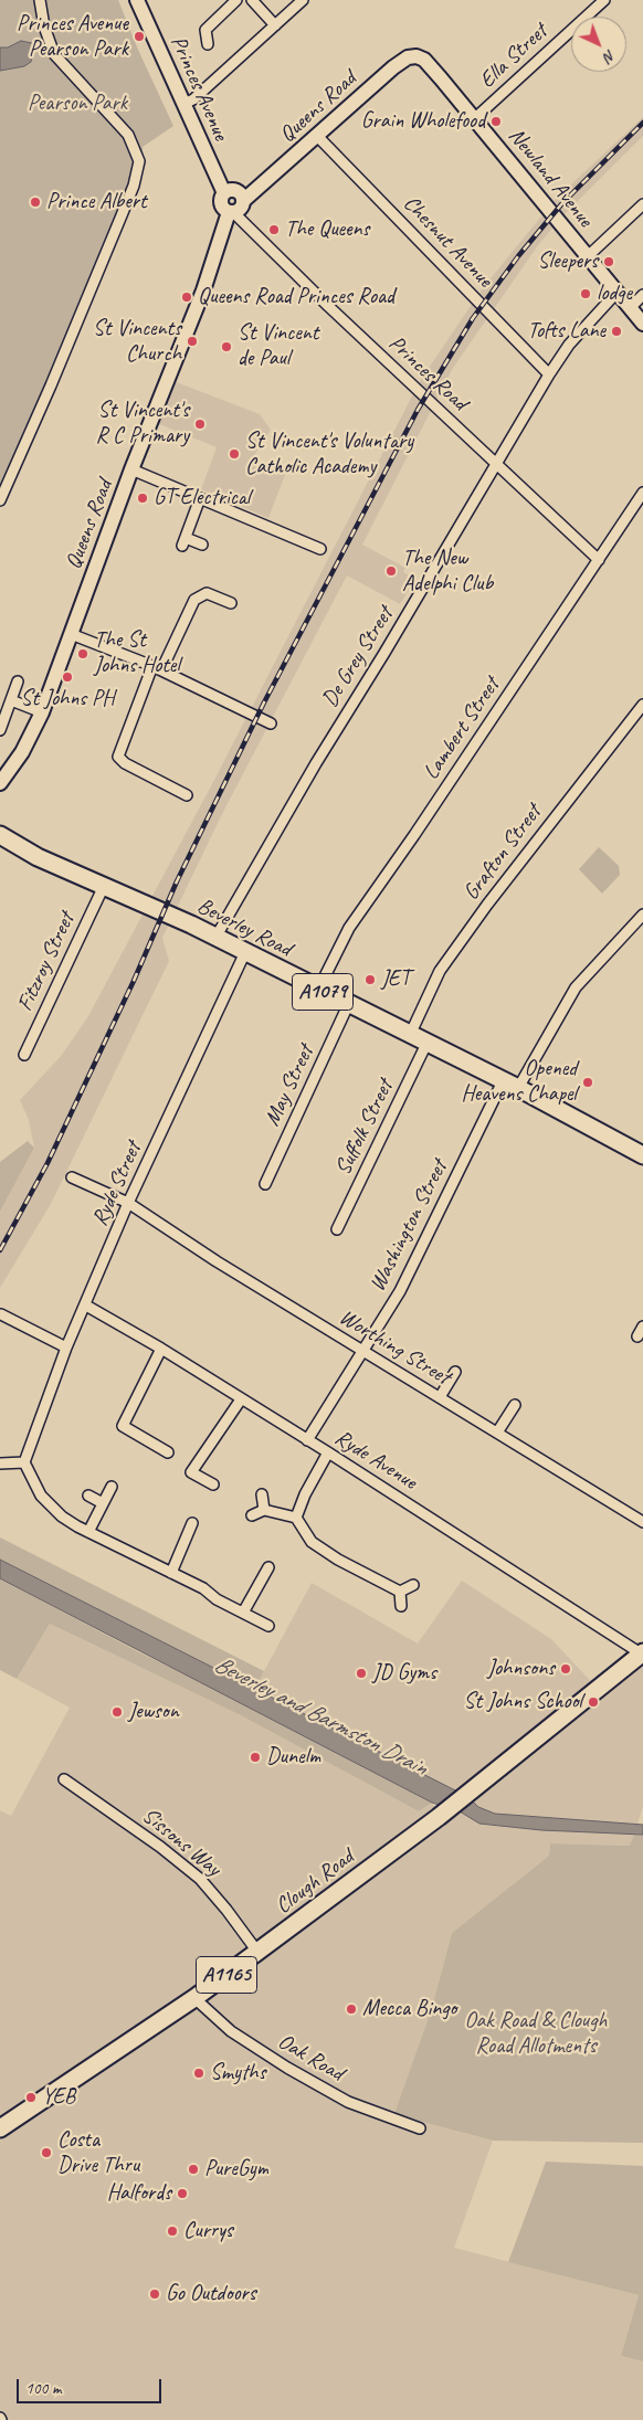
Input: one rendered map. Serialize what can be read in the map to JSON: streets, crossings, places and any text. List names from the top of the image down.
{
  "streets": {
    "main road": [
      "Beverley Road",
      "A1079",
      "Clough Road",
      "A1165"
    ],
    "street": [
      "Ella Street",
      "Princes Avenue",
      "Queens Road",
      "Newland Avenue",
      "Chesnut Avenue",
      "Princes Road",
      "De Grey Street",
      "Lambert Street",
      "Grafton Street",
      "Fitzroy Street",
      "May Street",
      "Suffolk Street",
      "Ryde Street",
      "Washington Street",
      "Worthing Street",
      "Ryde Avenue",
      "Sissons Way",
      "Oak Road"
    ]
  },
  "crossings": [
    ["Ella Street", "Newland Avenue"],
    ["Princes Avenue", "Queens Road"],
    ["Princes Avenue", "Princes Road"],
    ["Queens Road", "Newland Avenue"],
    ["Queens Road", "Chesnut Avenue"],
    ["Queens Road", "Princes Road"],
    ["Newland Avenue", "De Grey Street"],
    ["Chesnut Avenue", "De Grey Street"],
    ["Princes Road", "De Grey Street"],
    ["Princes Road", "Lambert Street"],
    ["De Grey Street", "Beverley Road"],
    ["Lambert Street", "Beverley Road"],
    ["Grafton Street", "Beverley Road"],
    ["Beverley Road", "Fitzroy Street"],
    ["Beverley Road", "May Street"],
    ["Beverley Road", "Suffolk Street"],
    ["Beverley Road", "Ryde Street"],
    ["Beverley Road", "Washington Street"],
    ["Ryde Street", "Worthing Street"],
    ["Ryde Street", "Ryde Avenue"],
    ["Washington Street", "Worthing Street"],
    ["Washington Street", "Ryde Avenue"],
    ["Ryde Avenue", "Clough Road"],
    ["Sissons Way", "Clough Road"],
    ["Clough Road", "Oak Road"]
  ],
  "water": ["Beverley and Barmston Drain"],
  "parks": ["Pearson Park", "Oak Road & Clough Road Allotments"],
  "places": [
    "Princes Avenue Pearson Park",
    "Grain Wholefood",
    "Prince Albert",
    "The Queens",
    "Sleepers",
    "lodge",
    "Queens Road Princes Road",
    "Tofts Lane",
    "St Vincents Church",
    "St Vincent de Paul",
    "St Vincent's R C Primary",
    "St Vincent's Voluntary Catholic Academy",
    "GT Electrical",
    "The New Adelphi Club",
    "The St Johns Hotel",
    "St Johns PH",
    "JET",
    "Opened Heavens Chapel",
    "Johnsons",
    "JD Gyms",
    "St Johns School",
    "Jewson",
    "Dunelm",
    "Mecca Bingo",
    "Smyths",
    "YEB",
    "Costa Drive Thru",
    "PureGym",
    "Halfords",
    "Currys",
    "Go Outdoors"
  ],
  "scale_bar": "100 m",
  "north": "bottom right"
}
